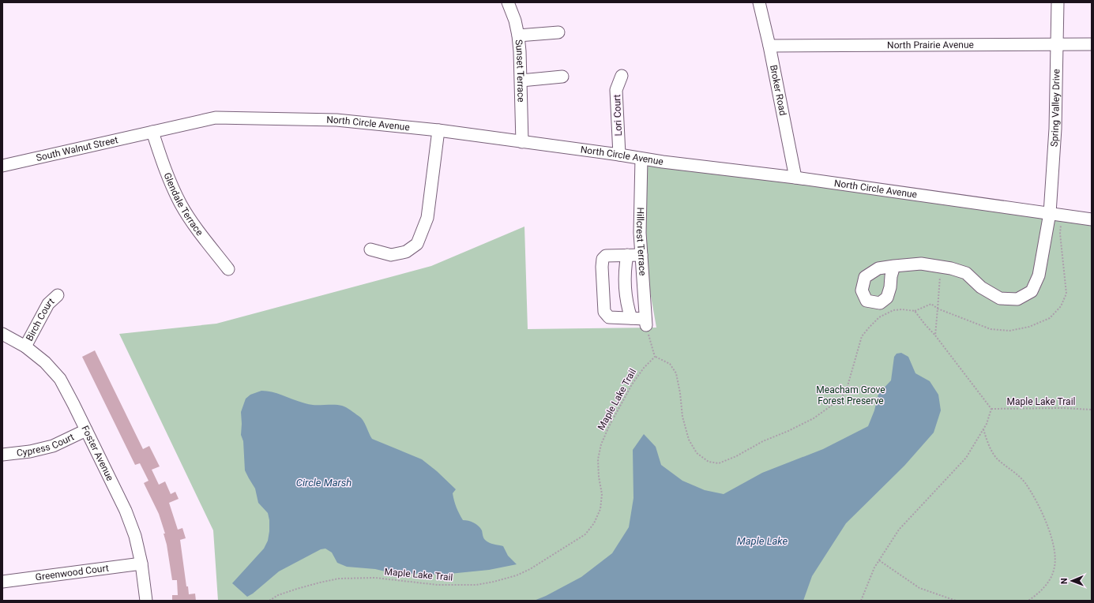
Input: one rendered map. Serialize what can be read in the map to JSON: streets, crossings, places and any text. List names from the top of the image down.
{
  "streets": {
    "street": [
      "North Prairie Avenue",
      "Sunset Terrace",
      "Broker Road",
      "Spring Valley Drive",
      "Lori Court",
      "North Circle Avenue",
      "South Walnut Street",
      "Glendale Terrace",
      "Hillcrest Terrace",
      "Birch Court",
      "Cypress Court",
      "Foster Avenue",
      "Greenwood Court"
    ],
    "path": ["Maple Lake Trail"]
  },
  "crossings": [
    ["North Prairie Avenue", "Broker Road"],
    ["North Prairie Avenue", "Spring Valley Drive"],
    ["Sunset Terrace", "North Circle Avenue"],
    ["Broker Road", "North Circle Avenue"],
    ["Spring Valley Drive", "North Circle Avenue"],
    ["Lori Court", "North Circle Avenue"],
    ["North Circle Avenue", "South Walnut Street"],
    ["North Circle Avenue", "Glendale Terrace"],
    ["North Circle Avenue", "Hillcrest Terrace"],
    ["South Walnut Street", "Glendale Terrace"],
    ["Birch Court", "Foster Avenue"],
    ["Cypress Court", "Foster Avenue"],
    ["Foster Avenue", "Greenwood Court"]
  ],
  "water": ["Circle Marsh", "Maple Lake"],
  "parks": ["Meacham Grove Forest Preserve"],
  "north": "left"
}
